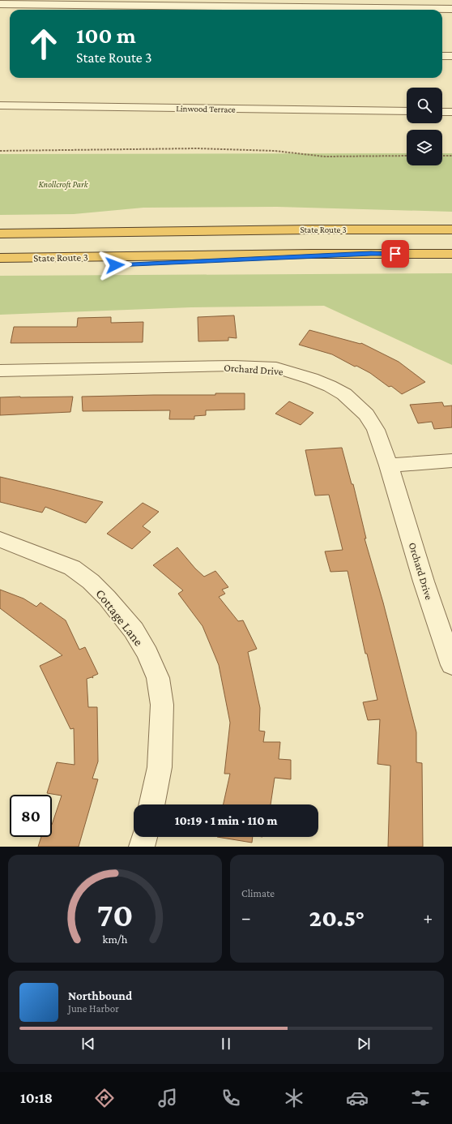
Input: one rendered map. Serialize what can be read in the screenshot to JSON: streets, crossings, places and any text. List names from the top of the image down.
{
  "streets": {
    "highway": ["State Route 3"],
    "street": ["Linwood Terrace", "Orchard Drive", "Cottage Lane"]
  },
  "parks": ["Knollcroft Park"],
  "page": {
    "turn": ["100 m", "State Route 3"],
    "limit": "80",
    "trip": "10:19 · 1 min · 110 m",
    "tile": "Climate",
    "heat": ["−", "20.5°", "+"],
    "song": ["Northbound", "June Harbor"],
    "tabs": "10:18",
    "gauge": ["70", "km/h"]
  }
}
